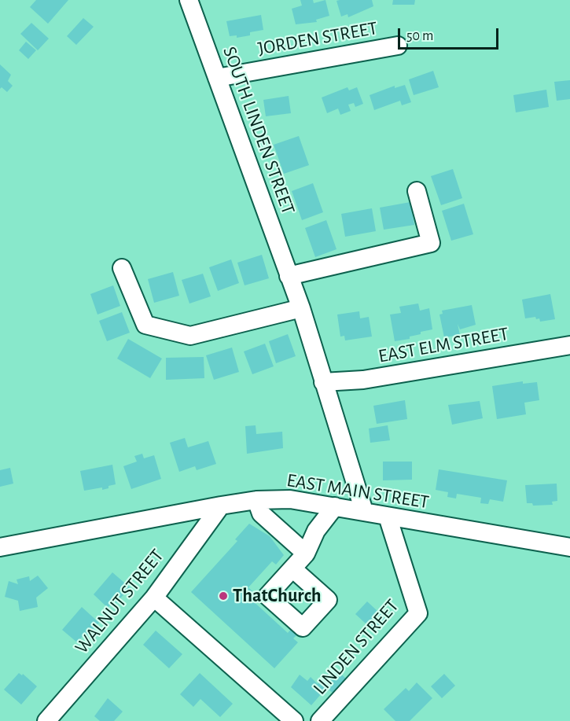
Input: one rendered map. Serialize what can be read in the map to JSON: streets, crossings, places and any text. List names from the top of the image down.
{
  "streets": {
    "street": [
      "JORDEN STREET",
      "SOUTH LINDEN STREET",
      "EAST ELM STREET",
      "EAST MAIN STREET",
      "WALNUT STREET",
      "LINDEN STREET"
    ]
  },
  "crossings": [
    ["JORDEN STREET", "SOUTH LINDEN STREET"],
    ["SOUTH LINDEN STREET", "EAST ELM STREET"],
    ["SOUTH LINDEN STREET", "EAST MAIN STREET"],
    ["EAST MAIN STREET", "WALNUT STREET"],
    ["EAST MAIN STREET", "LINDEN STREET"]
  ],
  "places": ["ThatChurch"],
  "scale_bar": "50 m"
}
